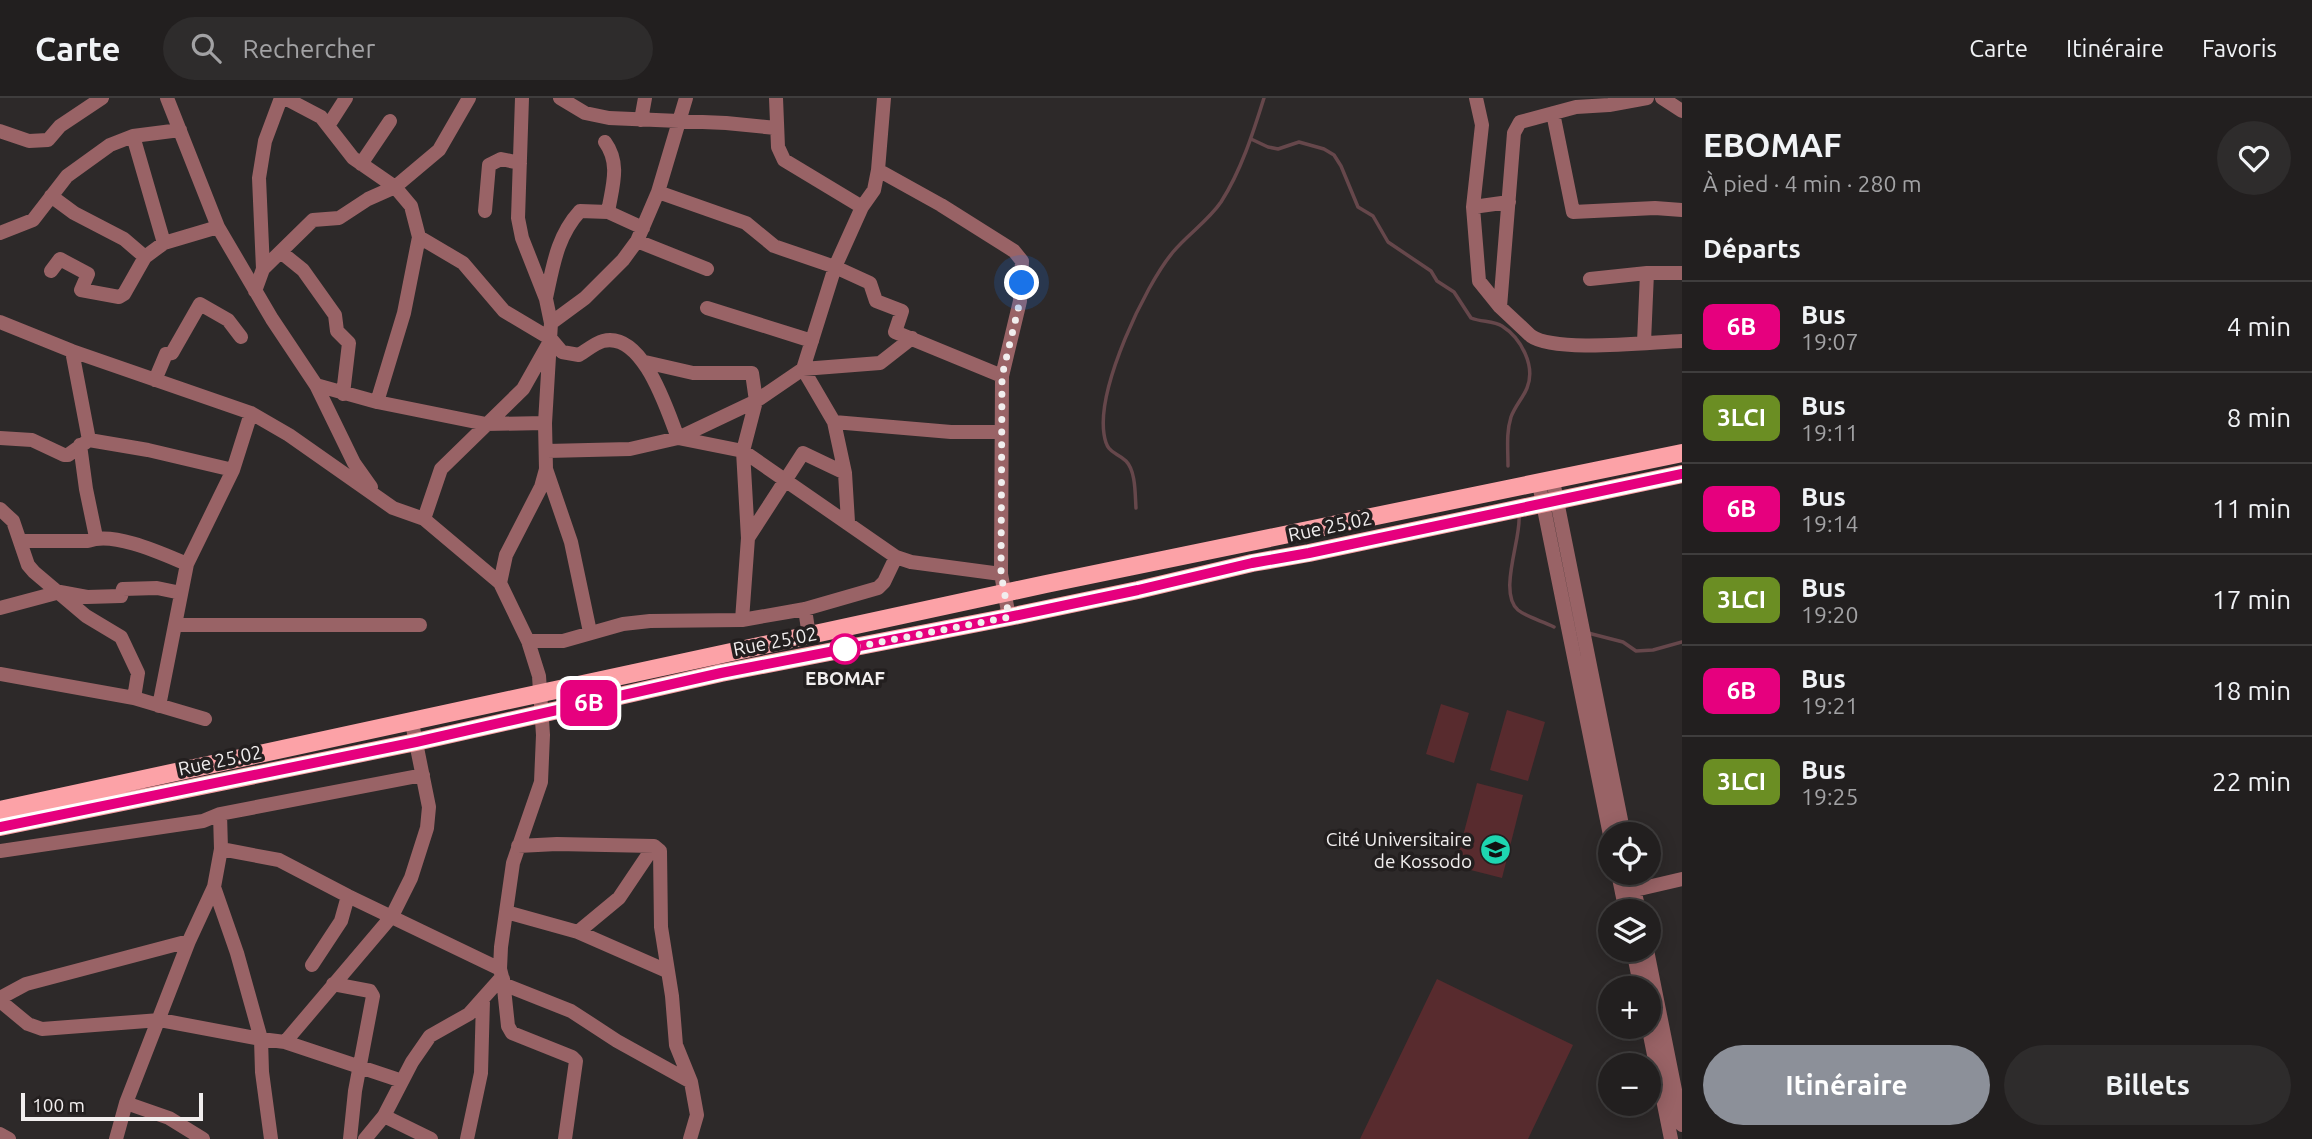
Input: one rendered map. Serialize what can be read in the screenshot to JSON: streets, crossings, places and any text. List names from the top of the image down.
{
  "streets": {
    "main road": ["Rue 25.02"]
  },
  "places": {
    "other": ["EBOMAF"],
    "school or university": ["Cité Universitaire de Kossodo"]
  },
  "lines": ["bus line 6B"],
  "scale_bar": "100 m",
  "page": {
    "header": "Carte",
    "search": "Rechercher",
    "nav": ["Carte", "Itinéraire", "Favoris"],
    "on_map": "6B",
    "heading": [
      ["EBOMAF", "À pied · 4 min · 280 m"],
      "Départs"
    ],
    "list": [
      {
        "mark": "6B",
        "name": "Bus",
        "note": "19:07",
        "value": "4 min"
      },
      {
        "mark": "3LCI",
        "name": "Bus",
        "note": "19:11",
        "value": "8 min"
      },
      {
        "mark": "6B",
        "name": "Bus",
        "note": "19:14",
        "value": "11 min"
      },
      {
        "mark": "3LCI",
        "name": "Bus",
        "note": "19:20",
        "value": "17 min"
      },
      {
        "mark": "6B",
        "name": "Bus",
        "note": "19:21",
        "value": "18 min"
      },
      {
        "mark": "3LCI",
        "name": "Bus",
        "note": "19:25",
        "value": "22 min"
      }
    ],
    "map_buttons": ["+", "−"],
    "buttons": ["Itinéraire", "Billets"],
    "scale": "100 m"
  }
}
